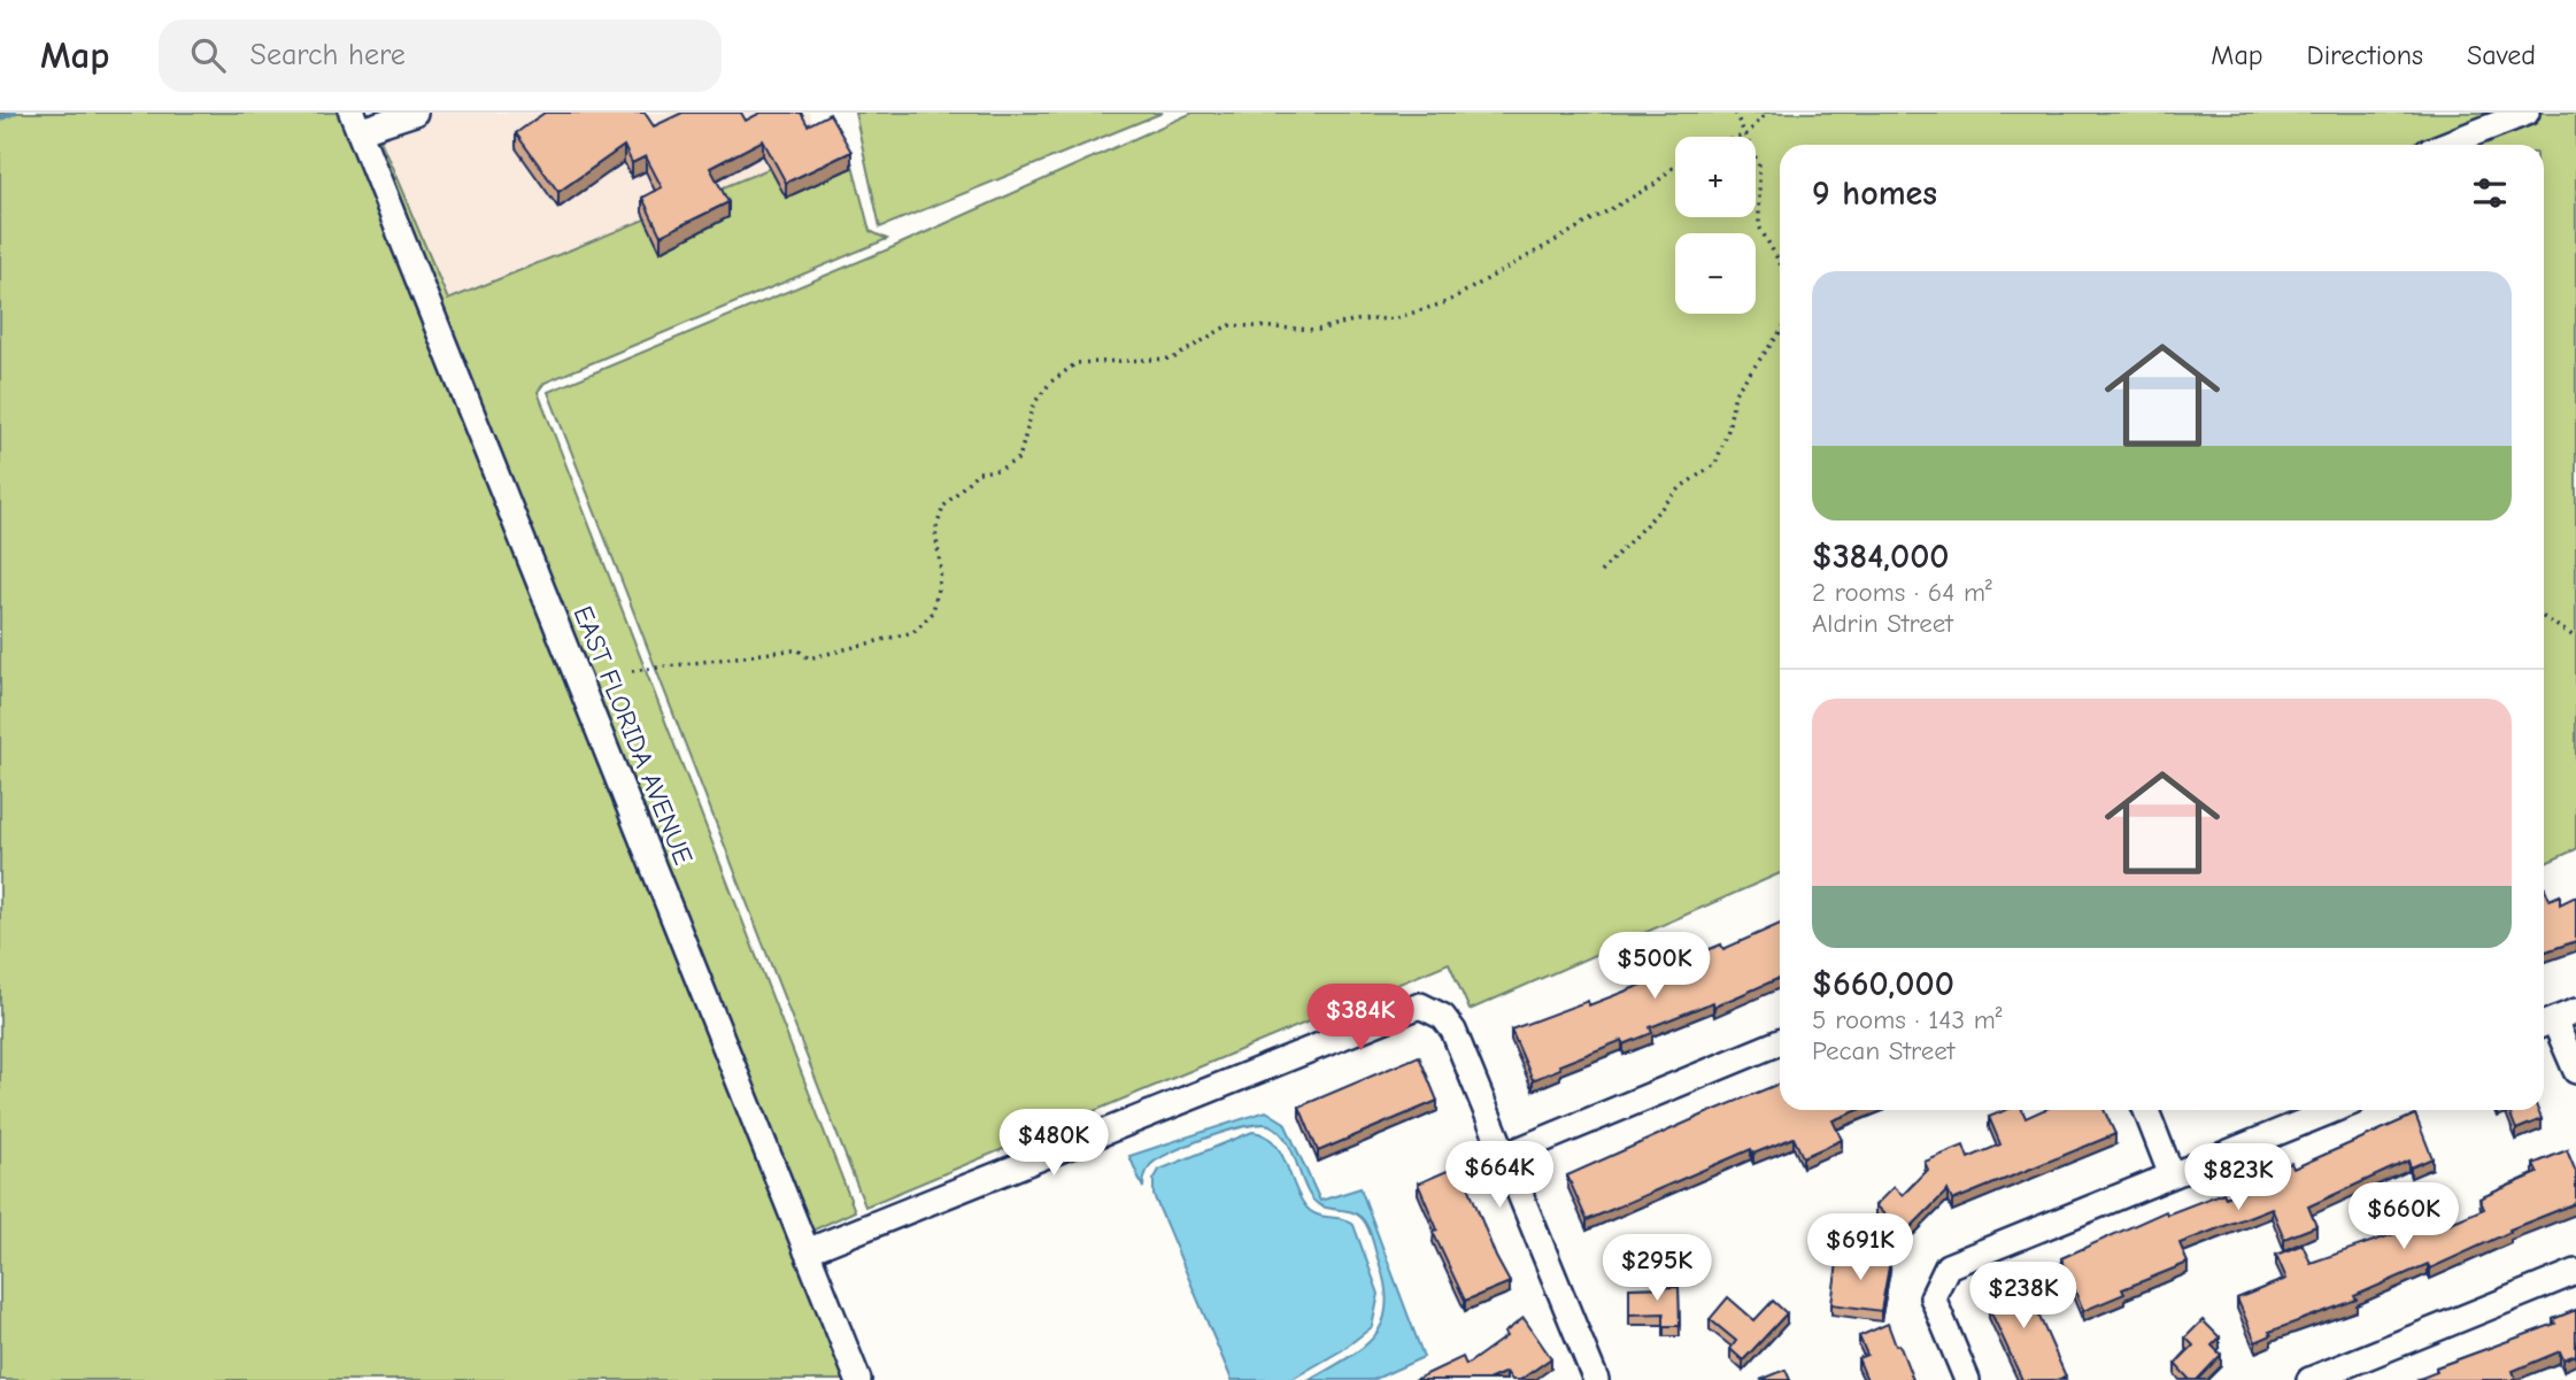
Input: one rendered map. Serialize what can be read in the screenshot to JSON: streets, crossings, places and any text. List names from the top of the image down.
{
  "streets": {
    "street": ["EAST FLORIDA AVENUE"]
  },
  "page": {
    "header": "Map",
    "search": "Search here",
    "nav": ["Map", "Directions", "Saved"],
    "map_buttons": ["+", "−"],
    "heading": "9 homes",
    "list": [
      {
        "name": "$384,000",
        "note": "2 rooms · 64 m² · Aldrin Street"
      },
      {
        "name": "$660,000",
        "note": "5 rooms · 143 m² · Pecan Street"
      }
    ],
    "price": [
      "$500K",
      "$384K",
      "$480K",
      "$664K",
      "$823K",
      "$660K",
      "$691K",
      "$295K",
      "$238K"
    ]
  }
}
